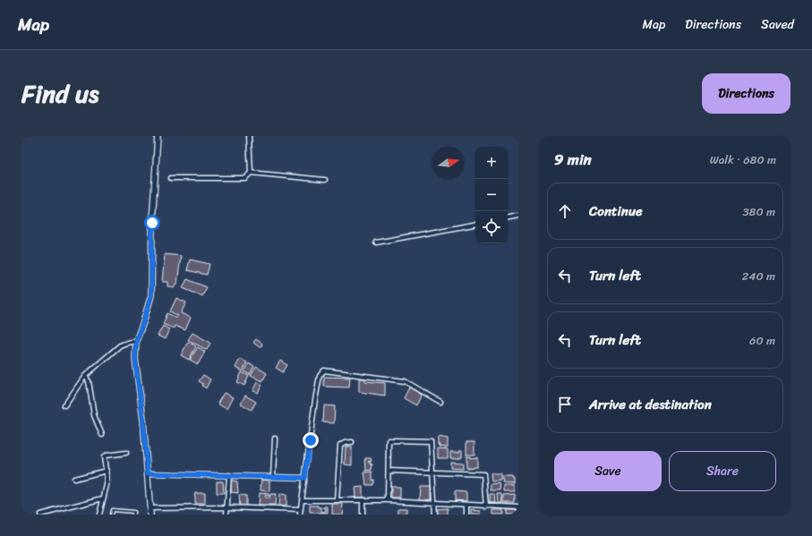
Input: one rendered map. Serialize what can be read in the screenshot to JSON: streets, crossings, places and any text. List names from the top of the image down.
{
  "north": "right",
  "page": {
    "header": "Map",
    "nav": ["Map", "Directions", "Saved"],
    "title": "Find us",
    "buttons": [
      "Directions",
      ["Save", "Share"]
    ],
    "heading": ["9 min", "Walk · 680 m"],
    "map_buttons": ["+", "−"],
    "list": [
      ["Continue", "380 m"],
      ["Turn left", "240 m"],
      ["Turn left", "60 m"],
      "Arrive at destination"
    ]
  }
}
